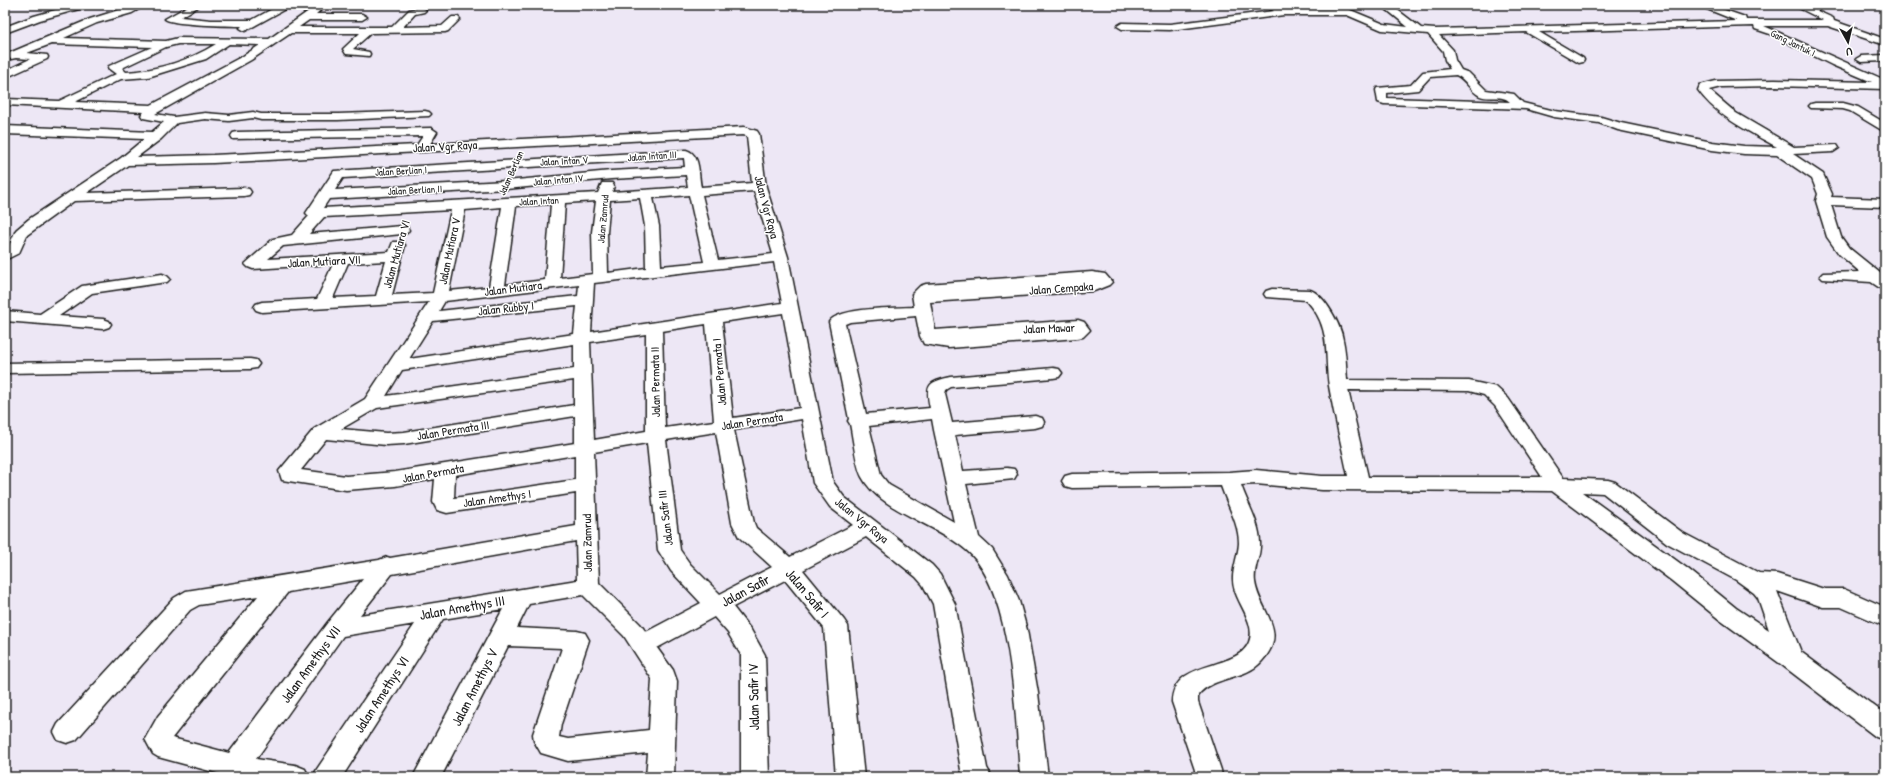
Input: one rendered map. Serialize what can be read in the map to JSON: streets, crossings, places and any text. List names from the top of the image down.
{
  "streets": {
    "street": [
      "Gang Jantuk I",
      "Jalan Vgr Raya",
      "Jalan Intan III",
      "Jalan Intan V",
      "Jalan Berlian I",
      "Jalan Berlian",
      "Jalan Intan IV",
      "Jalan Berlian II",
      "Jalan Intan",
      "Jalan Zamrud",
      "Jalan Mutiara V",
      "Jalan Mutiara VI",
      "Jalan Mutiara VII",
      "Jalan Mutiara",
      "Jalan Cempaka",
      "Jalan Rubby I",
      "Jalan Mawar",
      "Jalan Permata I",
      "Jalan Permata II",
      "Jalan Permata",
      "Jalan Permata III",
      "Jalan Amethys I",
      "Jalan Safir III",
      "Jalan Safir",
      "Jalan Safir I",
      "Jalan Amethys III",
      "Jalan Amethys VII",
      "Jalan Amethys V",
      "Jalan Amethys VI",
      "Jalan Safir IV"
    ]
  },
  "crossings": [
    ["Jalan Vgr Raya", "Jalan Berlian"],
    ["Jalan Vgr Raya", "Jalan Intan"],
    ["Jalan Vgr Raya", "Jalan Zamrud"],
    ["Jalan Vgr Raya", "Jalan Mutiara"],
    ["Jalan Vgr Raya", "Jalan Permata"],
    ["Jalan Vgr Raya", "Jalan Safir"],
    ["Jalan Intan III", "Jalan Intan V"],
    ["Jalan Intan III", "Jalan Intan IV"],
    ["Jalan Intan III", "Jalan Zamrud"],
    ["Jalan Intan V", "Jalan Berlian I"],
    ["Jalan Intan V", "Jalan Berlian"],
    ["Jalan Intan V", "Jalan Zamrud"],
    ["Jalan Berlian I", "Jalan Berlian"],
    ["Jalan Berlian I", "Jalan Berlian II"],
    ["Jalan Berlian I", "Jalan Intan"],
    ["Jalan Berlian", "Jalan Intan IV"],
    ["Jalan Berlian", "Jalan Berlian II"],
    ["Jalan Berlian", "Jalan Intan"],
    ["Jalan Berlian", "Jalan Mutiara"],
    ["Jalan Intan IV", "Jalan Berlian II"],
    ["Jalan Intan IV", "Jalan Zamrud"],
    ["Jalan Intan", "Jalan Zamrud"],
    ["Jalan Intan", "Jalan Mutiara V"],
    ["Jalan Intan", "Jalan Mutiara VI"],
    ["Jalan Zamrud", "Jalan Mutiara"],
    ["Jalan Zamrud", "Jalan Rubby I"],
    ["Jalan Zamrud", "Jalan Permata"],
    ["Jalan Zamrud", "Jalan Permata III"],
    ["Jalan Zamrud", "Jalan Amethys I"],
    ["Jalan Zamrud", "Jalan Safir"],
    ["Jalan Zamrud", "Jalan Amethys III"],
    ["Jalan Mutiara V", "Jalan Mutiara"],
    ["Jalan Mutiara VI", "Jalan Mutiara VII"],
    ["Jalan Mutiara VI", "Jalan Mutiara"],
    ["Jalan Permata I", "Jalan Permata"],
    ["Jalan Permata I", "Jalan Safir I"],
    ["Jalan Permata II", "Jalan Permata"],
    ["Jalan Permata II", "Jalan Safir III"],
    ["Jalan Permata", "Jalan Permata III"],
    ["Jalan Permata", "Jalan Amethys I"],
    ["Jalan Permata", "Jalan Safir III"],
    ["Jalan Permata", "Jalan Safir I"],
    ["Jalan Safir III", "Jalan Safir"],
    ["Jalan Safir III", "Jalan Safir IV"],
    ["Jalan Safir", "Jalan Safir I"],
    ["Jalan Safir", "Jalan Safir IV"],
    ["Jalan Amethys III", "Jalan Amethys VII"],
    ["Jalan Amethys III", "Jalan Amethys V"],
    ["Jalan Amethys III", "Jalan Amethys VI"]
  ],
  "north": "bottom"
}
